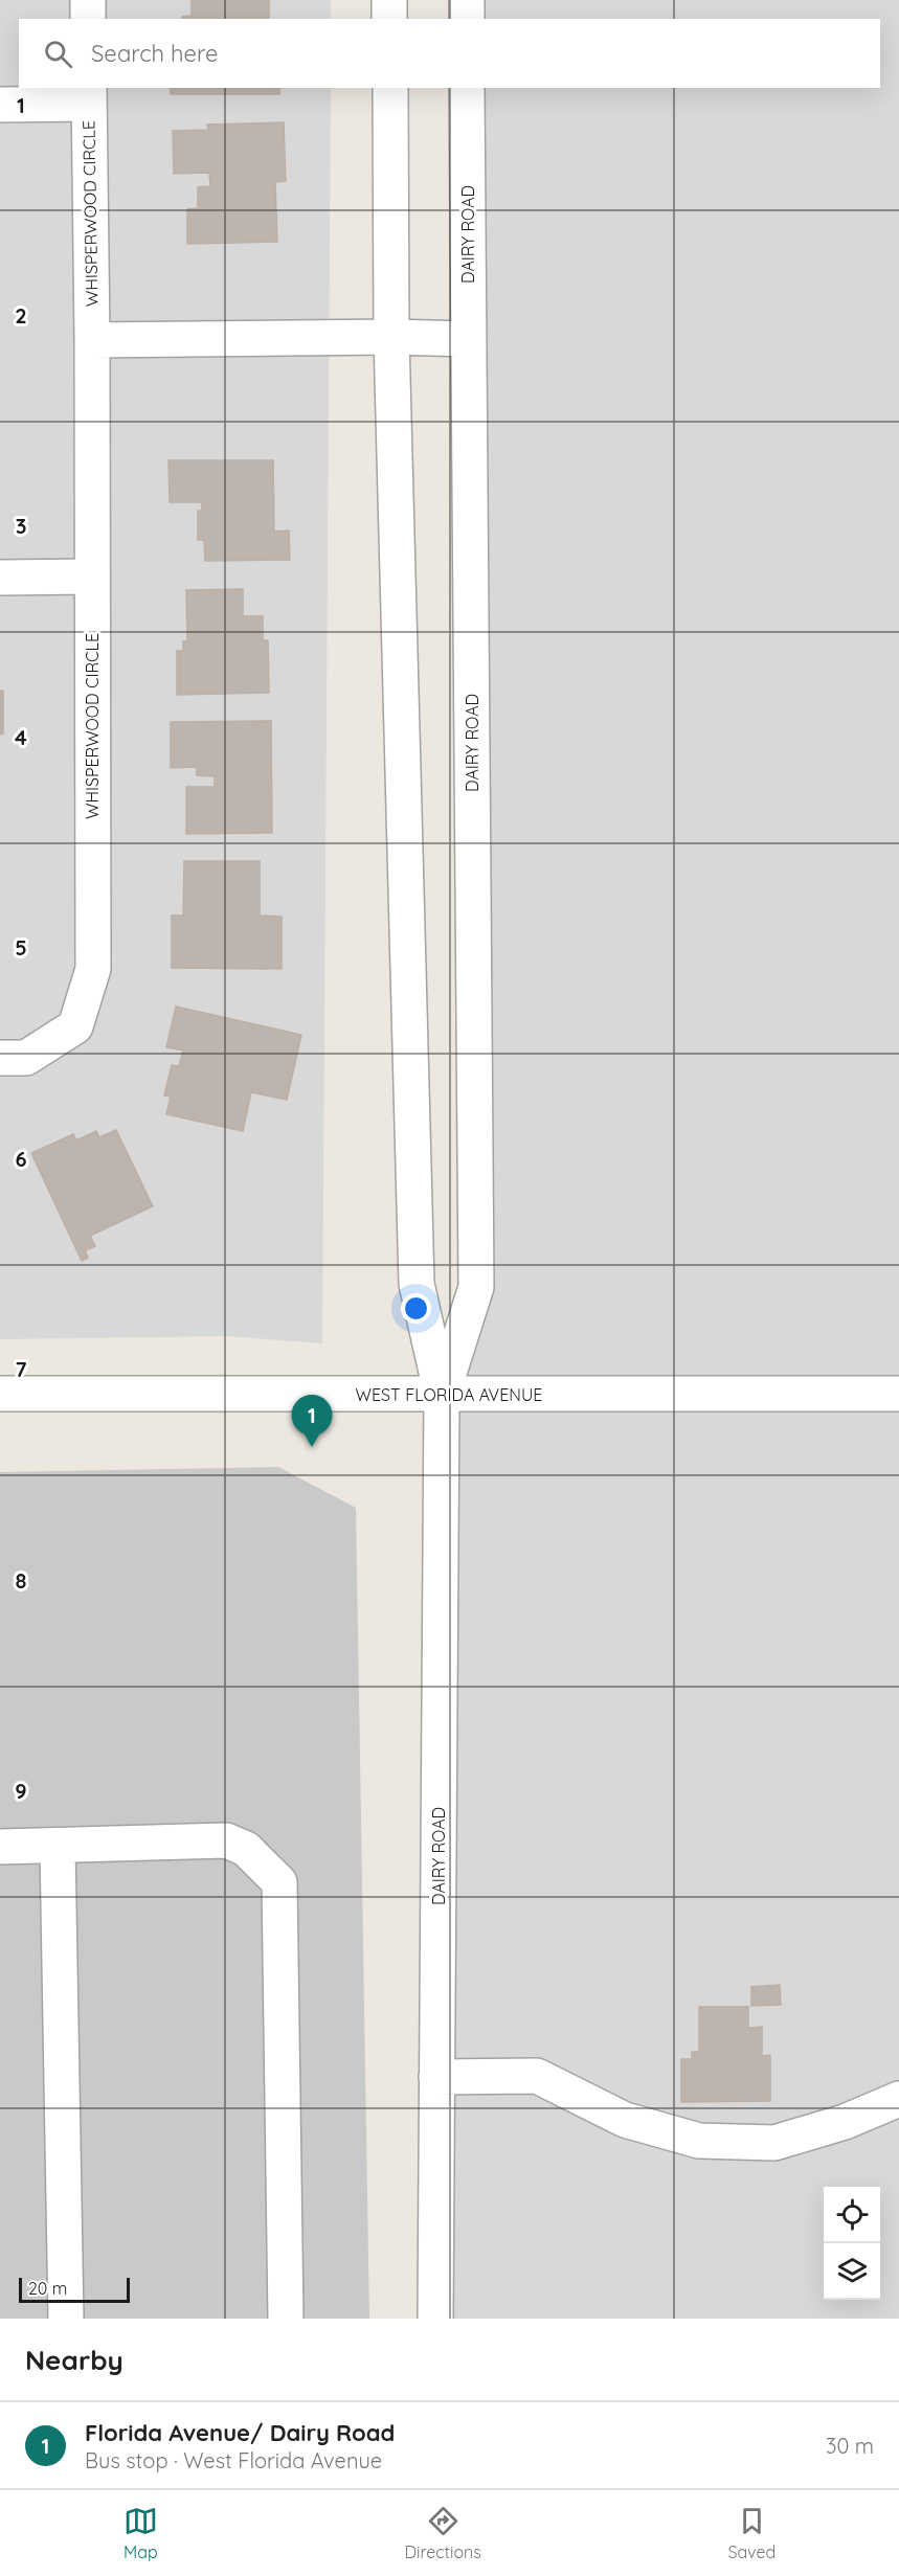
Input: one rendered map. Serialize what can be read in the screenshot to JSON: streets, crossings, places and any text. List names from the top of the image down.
{
  "streets": {
    "street": ["WHISPERWOOD CIRCLE", "DAIRY ROAD", "WEST FLORIDA AVENUE"]
  },
  "crossings": [
    ["DAIRY ROAD", "WEST FLORIDA AVENUE"]
  ],
  "scale_bar": "20 m",
  "page": {
    "search": "Search here",
    "pins": "1",
    "scale": "20 m",
    "heading": "Nearby",
    "list": [
      {
        "mark": "1",
        "name": "Florida Avenue/ Dairy Road",
        "note": "Bus stop · West Florida Avenue",
        "value": "30 m"
      }
    ],
    "nav": ["Map", "Directions", "Saved"]
  },
  "grid": {
    "rows": [
      "1",
      "2",
      "3",
      "4",
      "5",
      "6",
      "7",
      "8",
      "9"
    ]
  }
}
